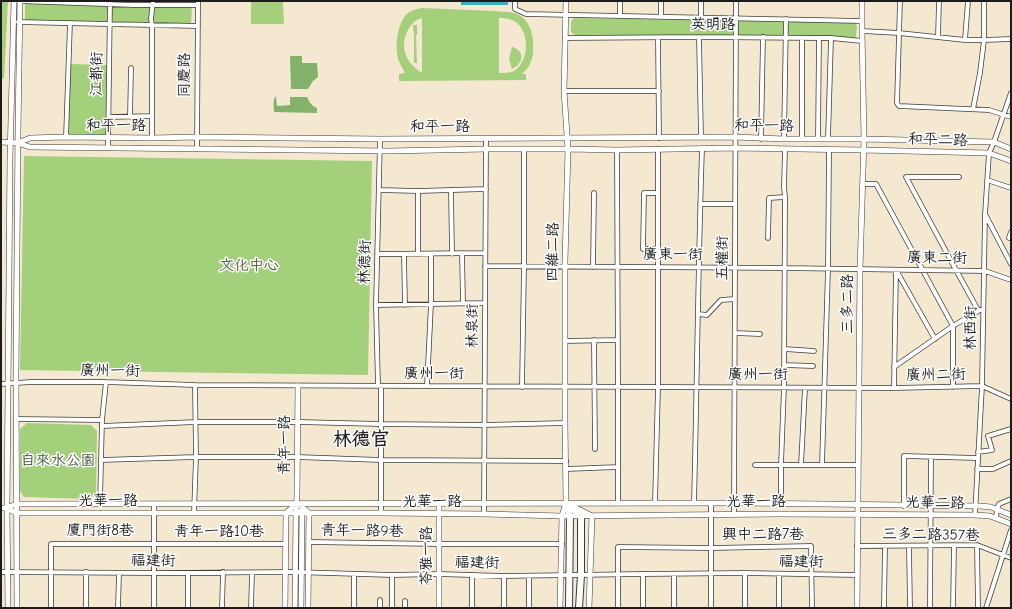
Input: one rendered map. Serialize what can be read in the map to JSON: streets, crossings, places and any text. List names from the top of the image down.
{
  "streets": {
    "main road": ["四維二路"],
    "street": [
      "英明路",
      "江都街",
      "同慶路",
      "和平一路",
      "和平二路",
      "廣東一街",
      "五權街",
      "廣東二街",
      "林德街",
      "三多二路",
      "林泉街",
      "林西街",
      "廣州一街",
      "廣州二街",
      "青年一路",
      "光華一路",
      "光華二路",
      "廈門街8巷",
      "青年一路9巷",
      "青年一路10巷",
      "興中二路7巷",
      "三多二路357巷",
      "苓雅一路",
      "福建街"
    ]
  },
  "crossings": [
    ["英明路", "四維二路"],
    ["英明路", "五權街"],
    ["英明路", "三多二路"],
    ["江都街", "和平一路"],
    ["同慶路", "和平一路"],
    ["和平一路", "和平二路"],
    ["和平一路", "四維二路"],
    ["和平一路", "五權街"],
    ["和平一路", "林德街"],
    ["和平一路", "三多二路"],
    ["和平一路", "林泉街"],
    ["和平二路", "三多二路"],
    ["和平二路", "林西街"],
    ["四維二路", "廣東一街"],
    ["四維二路", "廣州一街"],
    ["四維二路", "光華一路"],
    ["四維二路", "青年一路9巷"],
    ["四維二路", "福建街"],
    ["廣東一街", "五權街"],
    ["廣東一街", "廣東二街"],
    ["廣東一街", "三多二路"],
    ["廣東一街", "林泉街"],
    ["五權街", "廣州一街"],
    ["五權街", "光華一路"],
    ["廣東二街", "三多二路"],
    ["廣東二街", "林西街"],
    ["林德街", "廣州一街"],
    ["林德街", "光華一路"],
    ["三多二路", "廣州一街"],
    ["三多二路", "廣州二街"],
    ["三多二路", "光華一路"],
    ["三多二路", "光華二路"],
    ["三多二路", "三多二路357巷"],
    ["三多二路", "福建街"],
    ["林泉街", "廣州一街"],
    ["林泉街", "光華一路"],
    ["林西街", "廣州二街"],
    ["林西街", "光華二路"],
    ["廣州一街", "廣州二街"],
    ["廣州一街", "青年一路"],
    ["青年一路", "光華一路"],
    ["青年一路", "福建街"],
    ["光華一路", "光華二路"],
    ["光華一路", "苓雅一路"],
    ["廈門街8巷", "青年一路10巷"],
    ["廈門街8巷", "福建街"],
    ["青年一路9巷", "苓雅一路"],
    ["興中二路7巷", "福建街"],
    ["苓雅一路", "福建街"]
  ],
  "districts": ["林德官"],
  "parks": ["文化中心", "自來水公園"]
}
